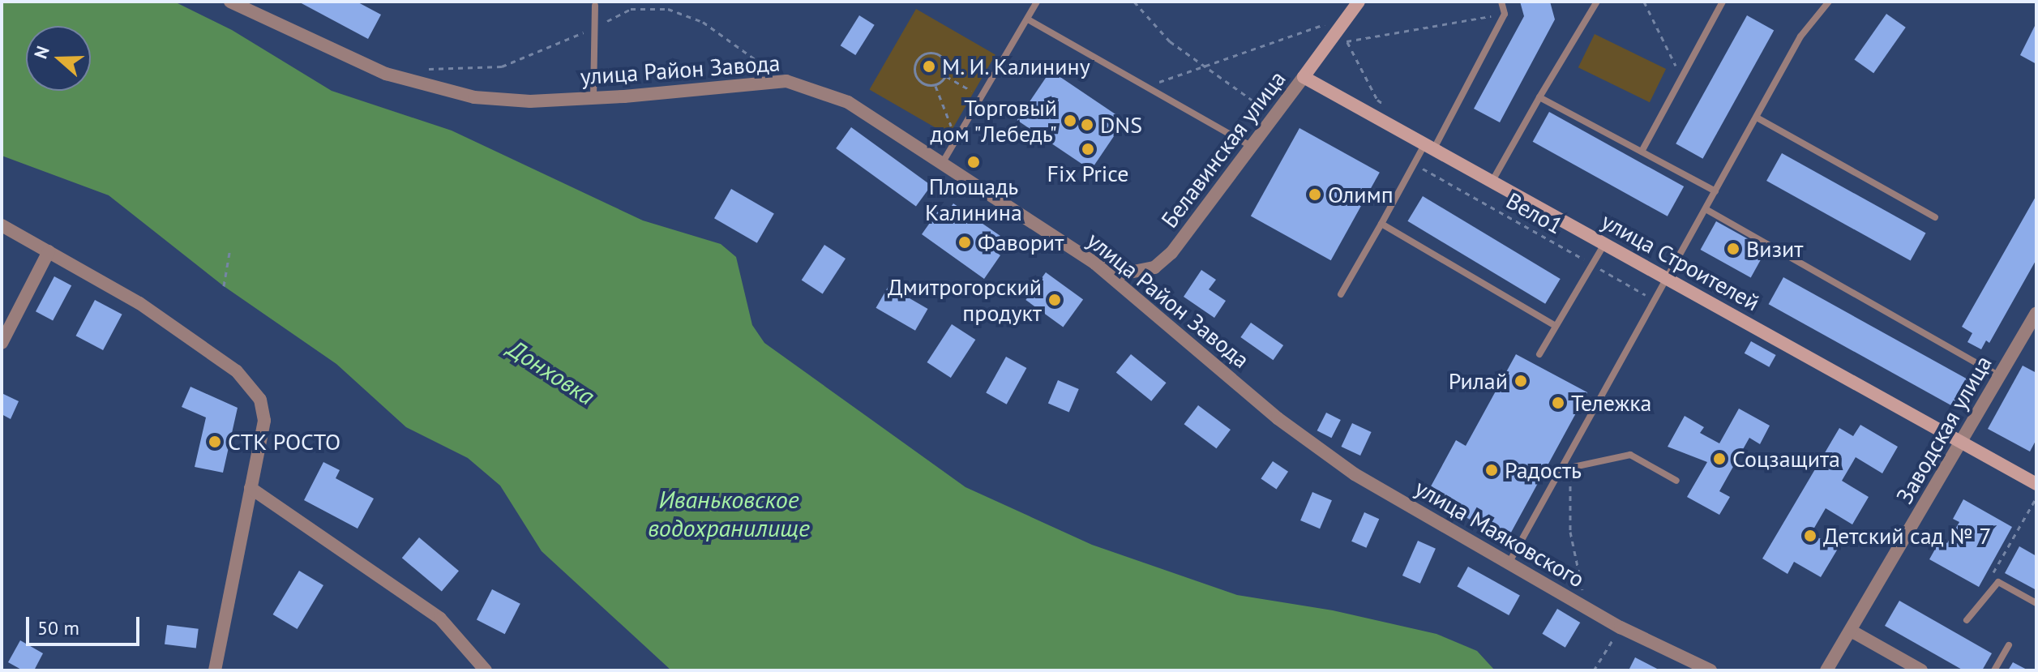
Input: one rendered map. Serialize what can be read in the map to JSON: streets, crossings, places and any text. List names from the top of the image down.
{
  "streets": {
    "main road": ["Белавинская улица", "улица Строителей"],
    "street": ["улица Район Завода", "Заводская улица", "улица Маяковского"],
    "path": ["Вело1"]
  },
  "crossings": [
    ["улица Район Завода", "Белавинская улица"],
    ["улица Район Завода", "улица Маяковского"],
    ["Белавинская улица", "улица Строителей"],
    ["улица Строителей", "Заводская улица"]
  ],
  "water": ["Донховка", "Иваньковское водохранилище"],
  "places": [
    "М. И. Калинину",
    "Торговый дом \"Лебедь\"",
    "DNS",
    "Fix Price",
    "Площадь Калинина",
    "Олимп",
    "Фаворит",
    "Визит",
    "Дмитрогорский продукт",
    "Рилай",
    "Тележка",
    "СТК РОСТО",
    "Соцзащита",
    "Радость",
    "Детский сад № 7"
  ],
  "scale_bar": "50 m",
  "north": "left"
}
